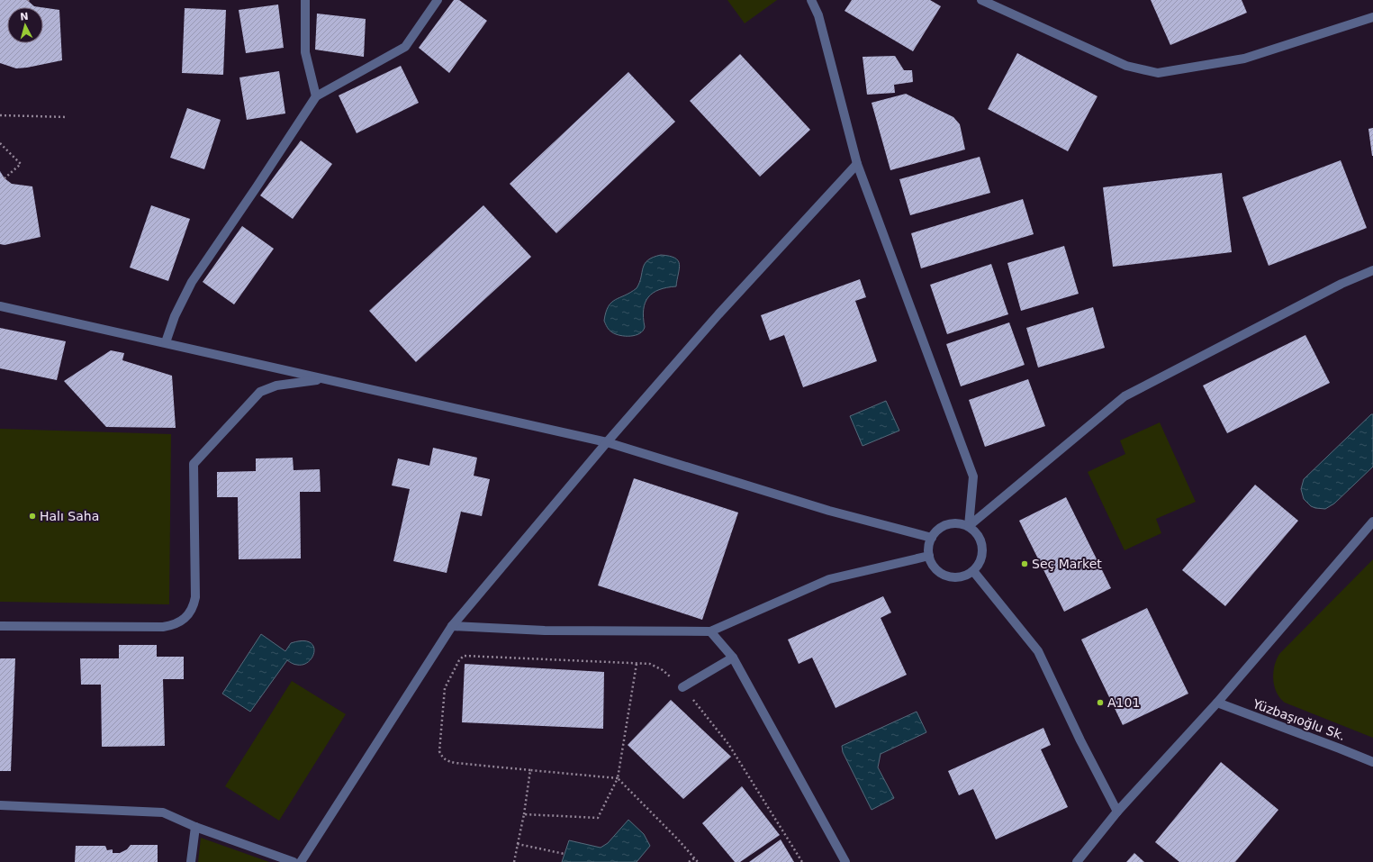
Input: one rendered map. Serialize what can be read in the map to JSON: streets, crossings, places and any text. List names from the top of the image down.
{
  "streets": {
    "street": ["Yüzbaşıoğlu Sk."]
  },
  "places": ["Halı Saha", "Seç Market", "A101"],
  "north": "top"
}
